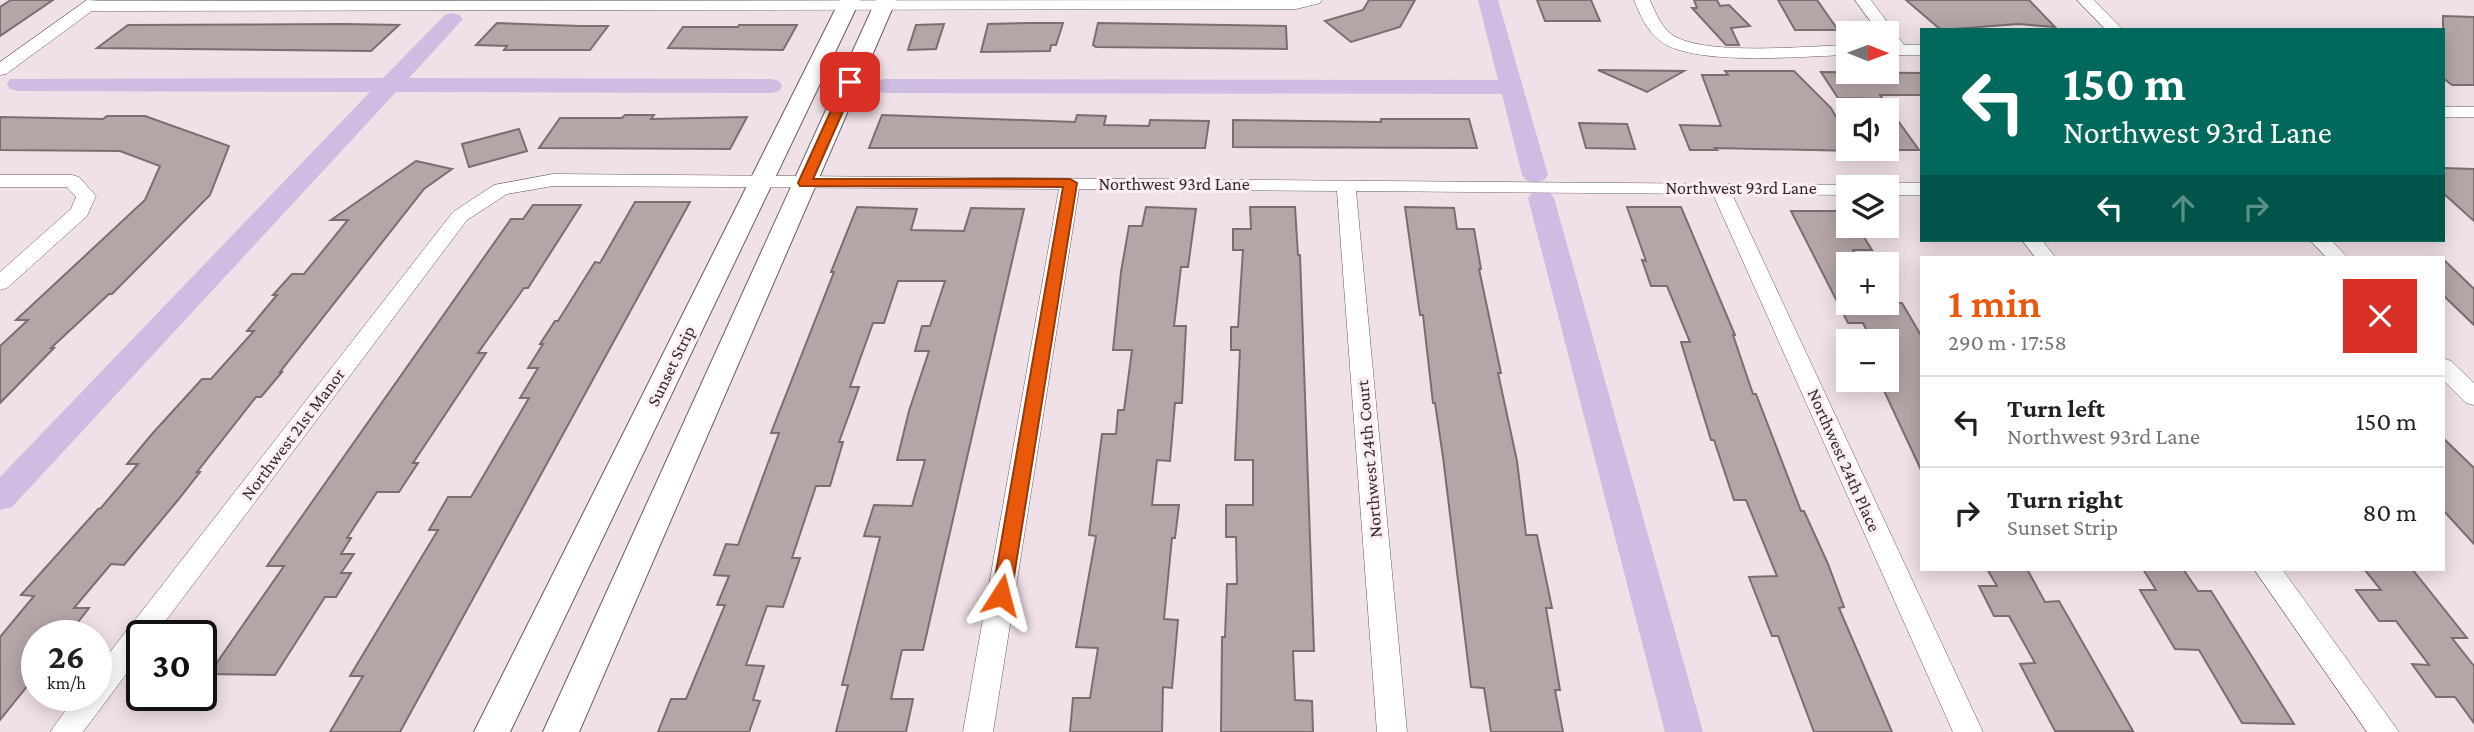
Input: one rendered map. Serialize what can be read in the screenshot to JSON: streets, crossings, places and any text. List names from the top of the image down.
{
  "streets": {
    "street": [
      "Northwest 93rd Lane",
      "Sunset Strip",
      "Northwest 21st Manor",
      "Northwest 24th Court",
      "Northwest 24th Place"
    ]
  },
  "crossings": [
    ["Northwest 93rd Lane", "Sunset Strip"],
    ["Northwest 93rd Lane", "Northwest 21st Manor"],
    ["Northwest 93rd Lane", "Northwest 24th Court"],
    ["Northwest 93rd Lane", "Northwest 24th Place"]
  ],
  "north": "right",
  "page": {
    "map_buttons": ["+", "−"],
    "turn": ["150 m", "Northwest 93rd Lane"],
    "heading": ["1 min", "290 m · 17:58"],
    "list": [
      {
        "name": "Turn left",
        "note": "Northwest 93rd Lane",
        "value": "150 m"
      },
      {
        "name": "Turn right",
        "note": "Sunset Strip",
        "value": "80 m"
      }
    ],
    "speed": "26 km/h",
    "limit": "30"
  }
}
